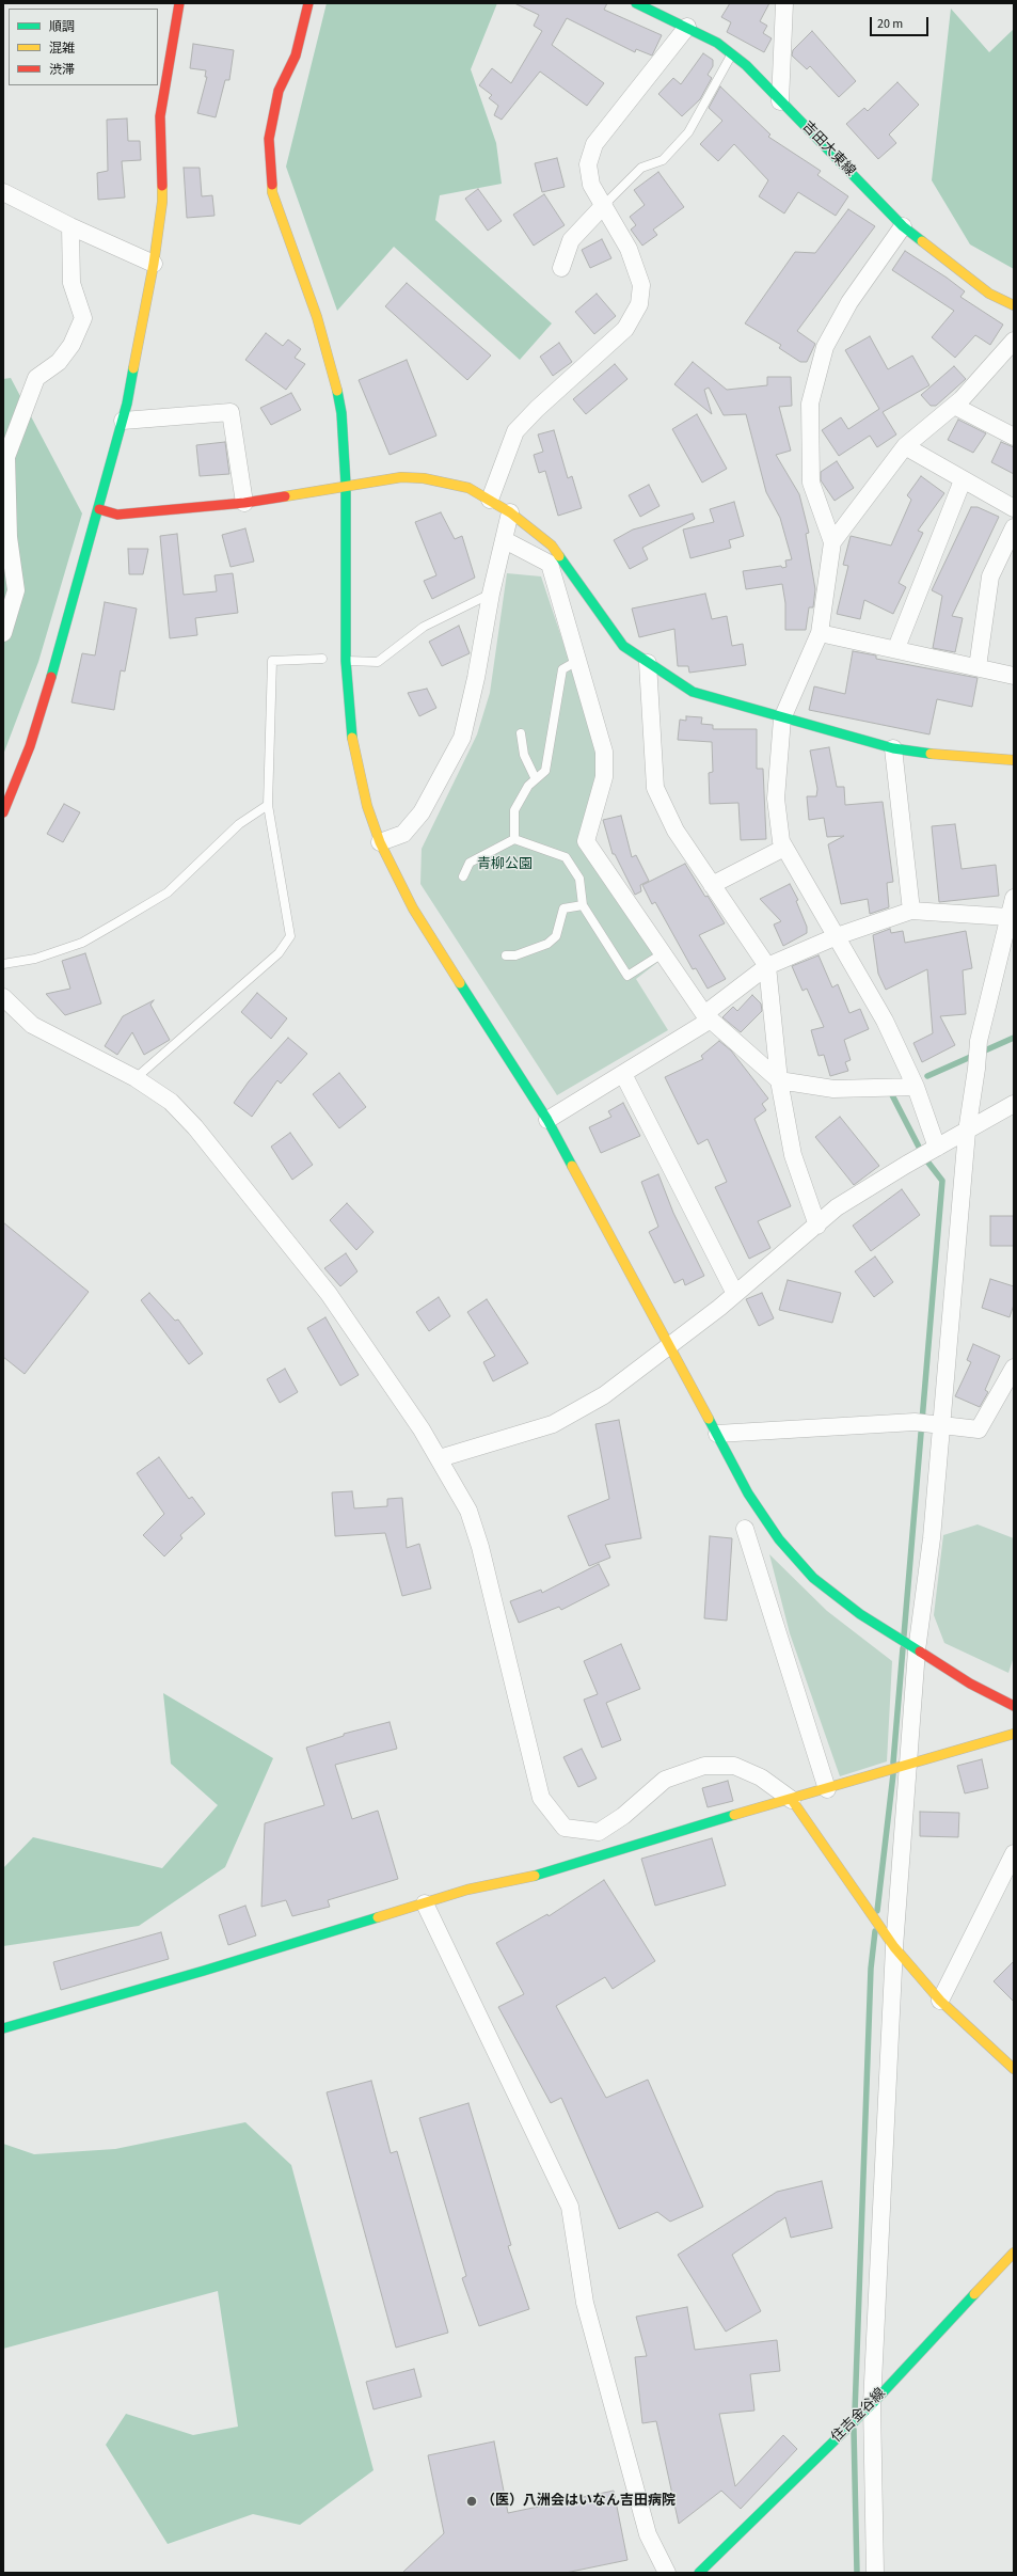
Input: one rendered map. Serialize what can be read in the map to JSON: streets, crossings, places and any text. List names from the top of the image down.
{
  "streets": {
    "street": ["吉田大東線", "住吉金谷線"]
  },
  "parks": ["青柳公園"],
  "places": ["（医）八洲会はいなん吉田病院"],
  "legend": ["順調", "混雑", "渋滞"],
  "scale_bar": "20 m"
}
